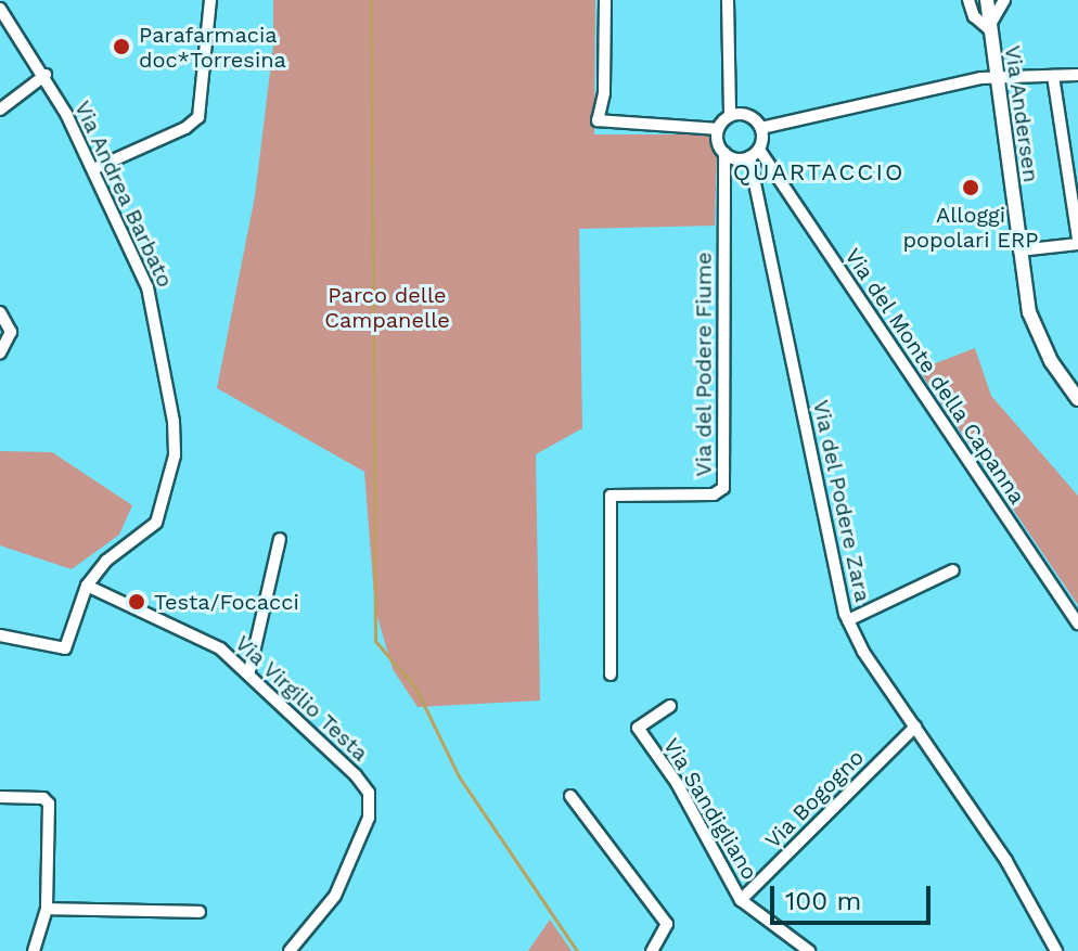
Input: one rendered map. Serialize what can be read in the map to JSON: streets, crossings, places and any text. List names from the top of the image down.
{
  "streets": {
    "street": [
      "Via Andersen",
      "Via Andrea Barbato",
      "Via del Podere Fiume",
      "Via del Monte della Capanna",
      "Via del Podere Zara",
      "Via Virgilio Testa",
      "Via Bogogno",
      "Via Sandigliano"
    ]
  },
  "crossings": [
    ["Via Andrea Barbato", "Via Virgilio Testa"],
    ["Via del Podere Fiume", "Via del Monte della Capanna"],
    ["Via del Podere Fiume", "Via del Podere Zara"],
    ["Via del Monte della Capanna", "Via del Podere Zara"],
    ["Via del Podere Zara", "Via Bogogno"],
    ["Via Bogogno", "Via Sandigliano"]
  ],
  "districts": ["QUARTACCIO"],
  "parks": ["Parco delle Campanelle"],
  "places": ["Parafarmacia doc*Torresina", "Alloggi popolari ERP", "Testa/Focacci"],
  "scale_bar": "100 m"
}
